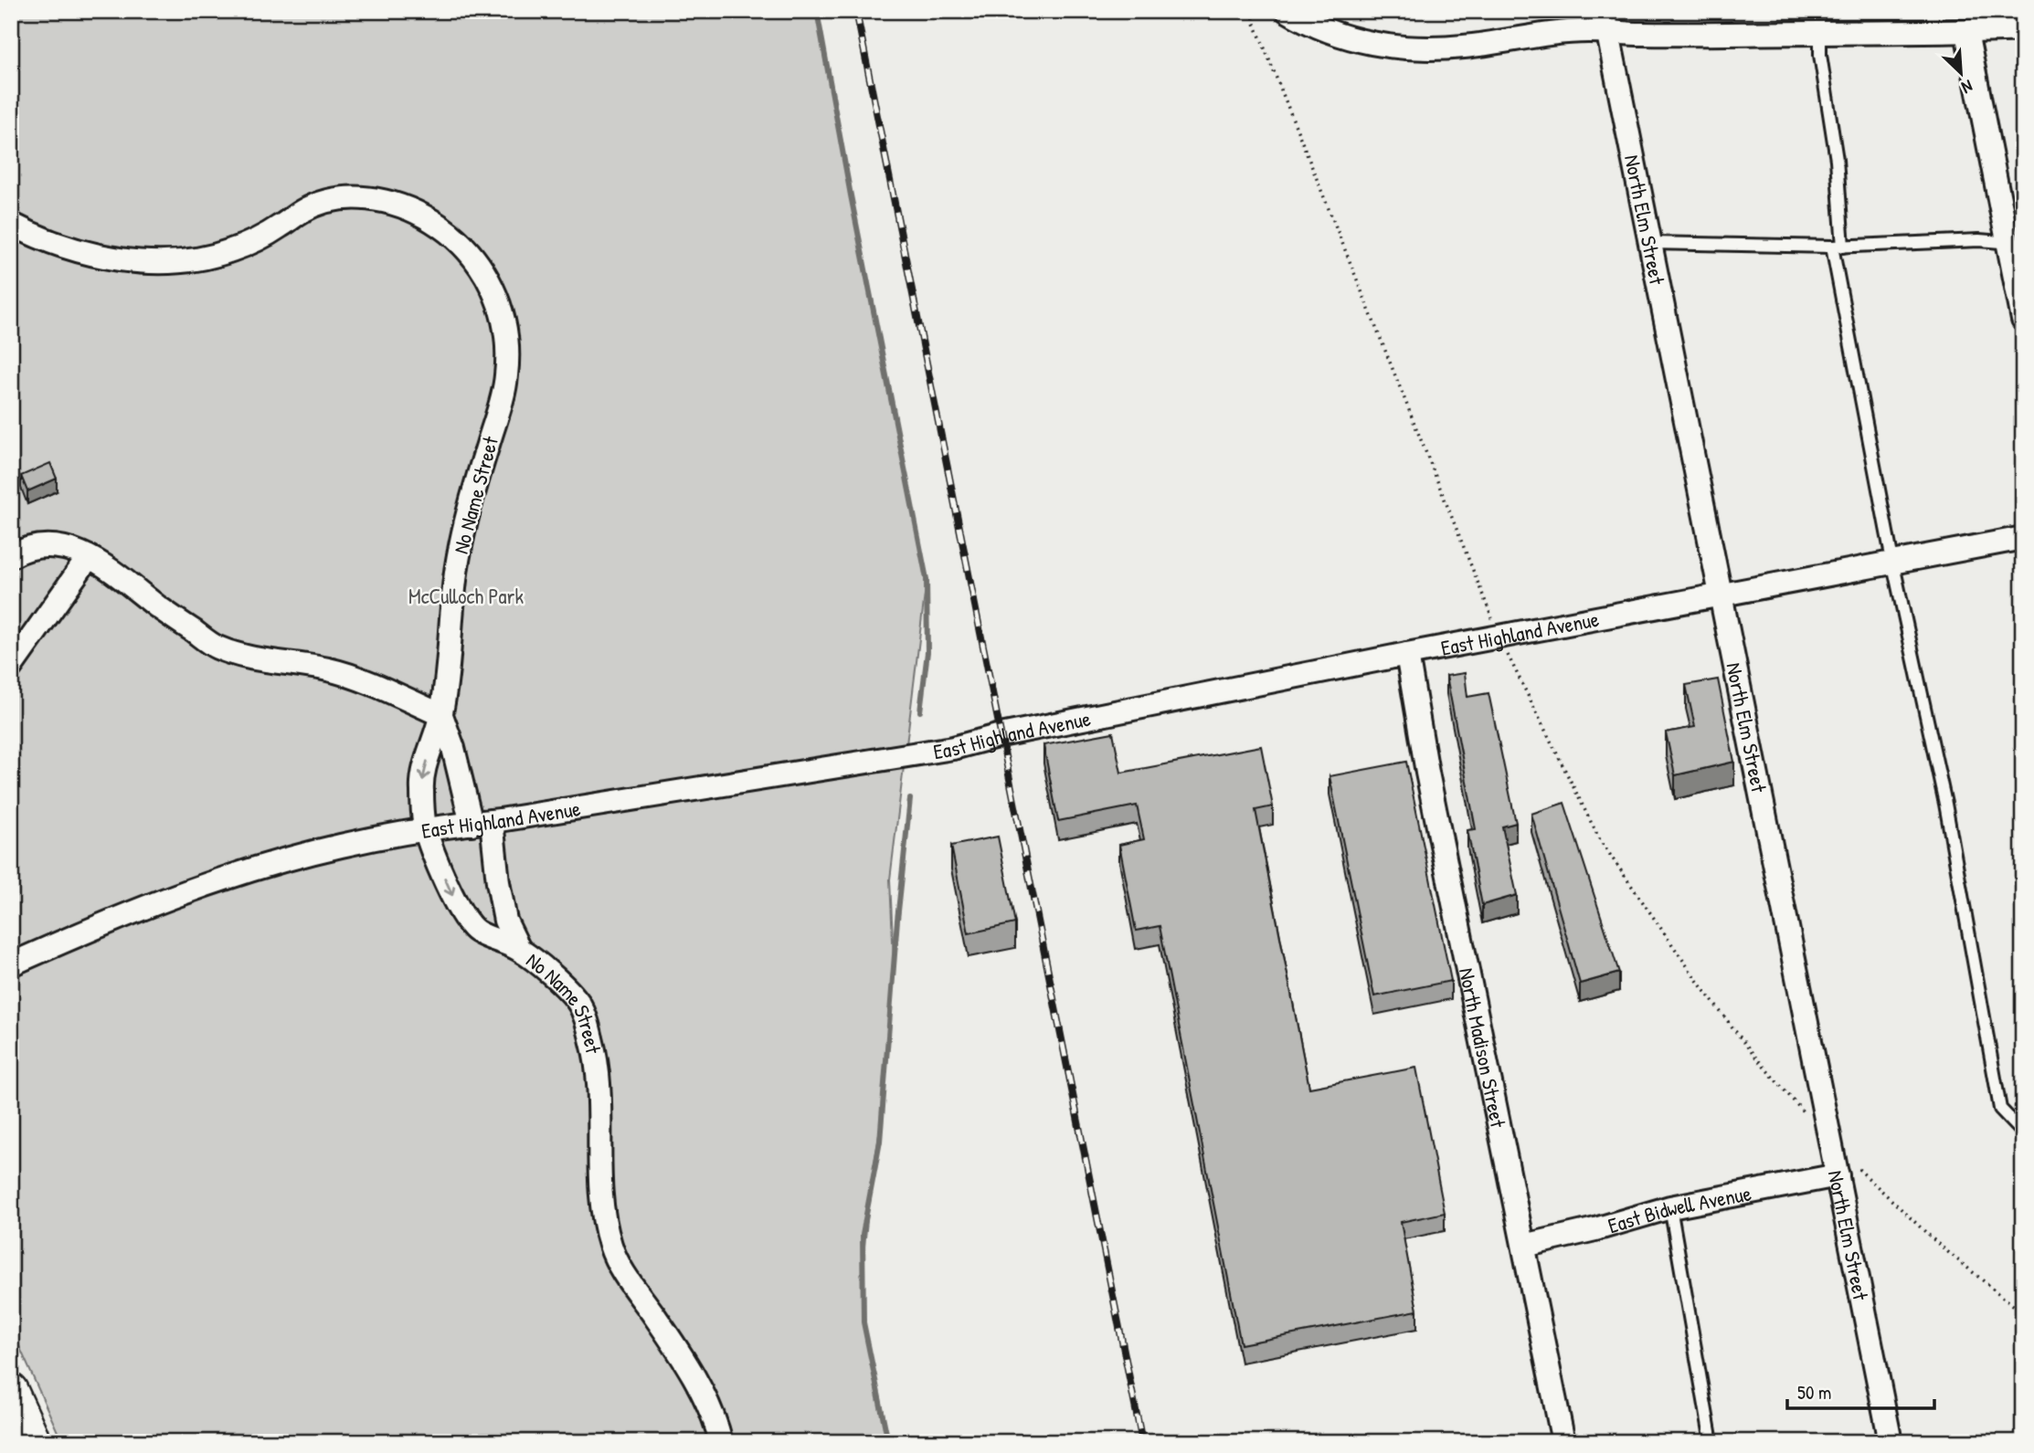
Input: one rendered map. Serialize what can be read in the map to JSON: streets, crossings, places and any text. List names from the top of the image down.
{
  "streets": {
    "street": [
      "North Elm Street",
      "No Name Street",
      "East Highland Avenue",
      "North Madison Street",
      "East Bidwell Avenue"
    ]
  },
  "crossings": [
    ["North Elm Street", "East Highland Avenue"],
    ["North Elm Street", "East Bidwell Avenue"],
    ["No Name Street", "East Highland Avenue"],
    ["East Highland Avenue", "North Madison Street"],
    ["North Madison Street", "East Bidwell Avenue"]
  ],
  "parks": ["McCulloch Park"],
  "scale_bar": "50 m",
  "north": "bottom right"
}
